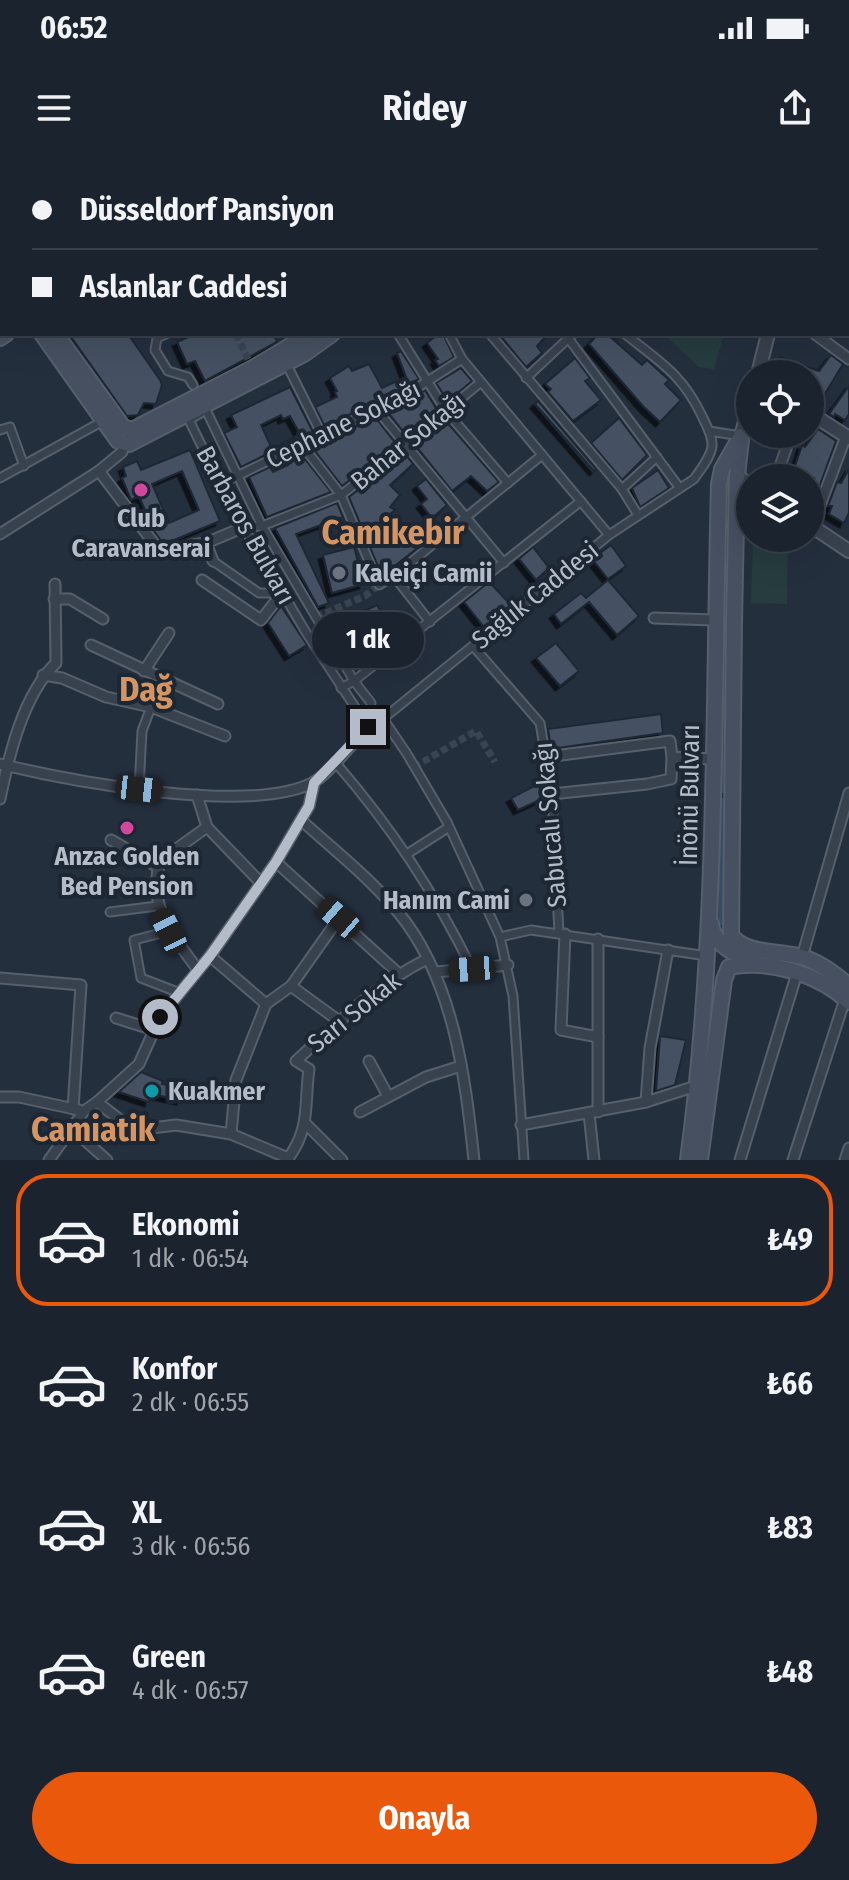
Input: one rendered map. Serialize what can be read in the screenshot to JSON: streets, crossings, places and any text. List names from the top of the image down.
{
  "streets": {
    "main road": ["İnönü Bulvarı"],
    "street": [
      "Cephane Sokağı",
      "Bahar Sokağı",
      "Barbaros Bulvarı",
      "Sağlık Caddesi",
      "Sabucalı Sokağı",
      "Sarı Sokak"
    ]
  },
  "crossings": [
    ["Cephane Sokağı", "Barbaros Bulvarı"],
    ["Bahar Sokağı", "Barbaros Bulvarı"],
    ["Barbaros Bulvarı", "Sağlık Caddesi"],
    ["Sağlık Caddesi", "Sabucalı Sokağı"]
  ],
  "districts": ["Camikebir", "Dağ", "Camiatik"],
  "places": [
    "Club Caravanserai",
    "Kaleiçi Camii",
    "Anzac Golden Bed Pension",
    "Hanım Cami",
    "Kuakmer"
  ],
  "page": {
    "status": "06:52",
    "header": "Ridey",
    "banner": ["Düsseldorf Pansiyon", "Aslanlar Caddesi"],
    "bubble": "1 dk",
    "list": [
      {
        "name": "Ekonomi",
        "note": "1 dk · 06:54",
        "value": "₺49"
      },
      {
        "name": "Konfor",
        "note": "2 dk · 06:55",
        "value": "₺66"
      },
      {
        "name": "XL",
        "note": "3 dk · 06:56",
        "value": "₺83"
      },
      {
        "name": "Green",
        "note": "4 dk · 06:57",
        "value": "₺48"
      }
    ],
    "buttons": "Onayla"
  }
}
